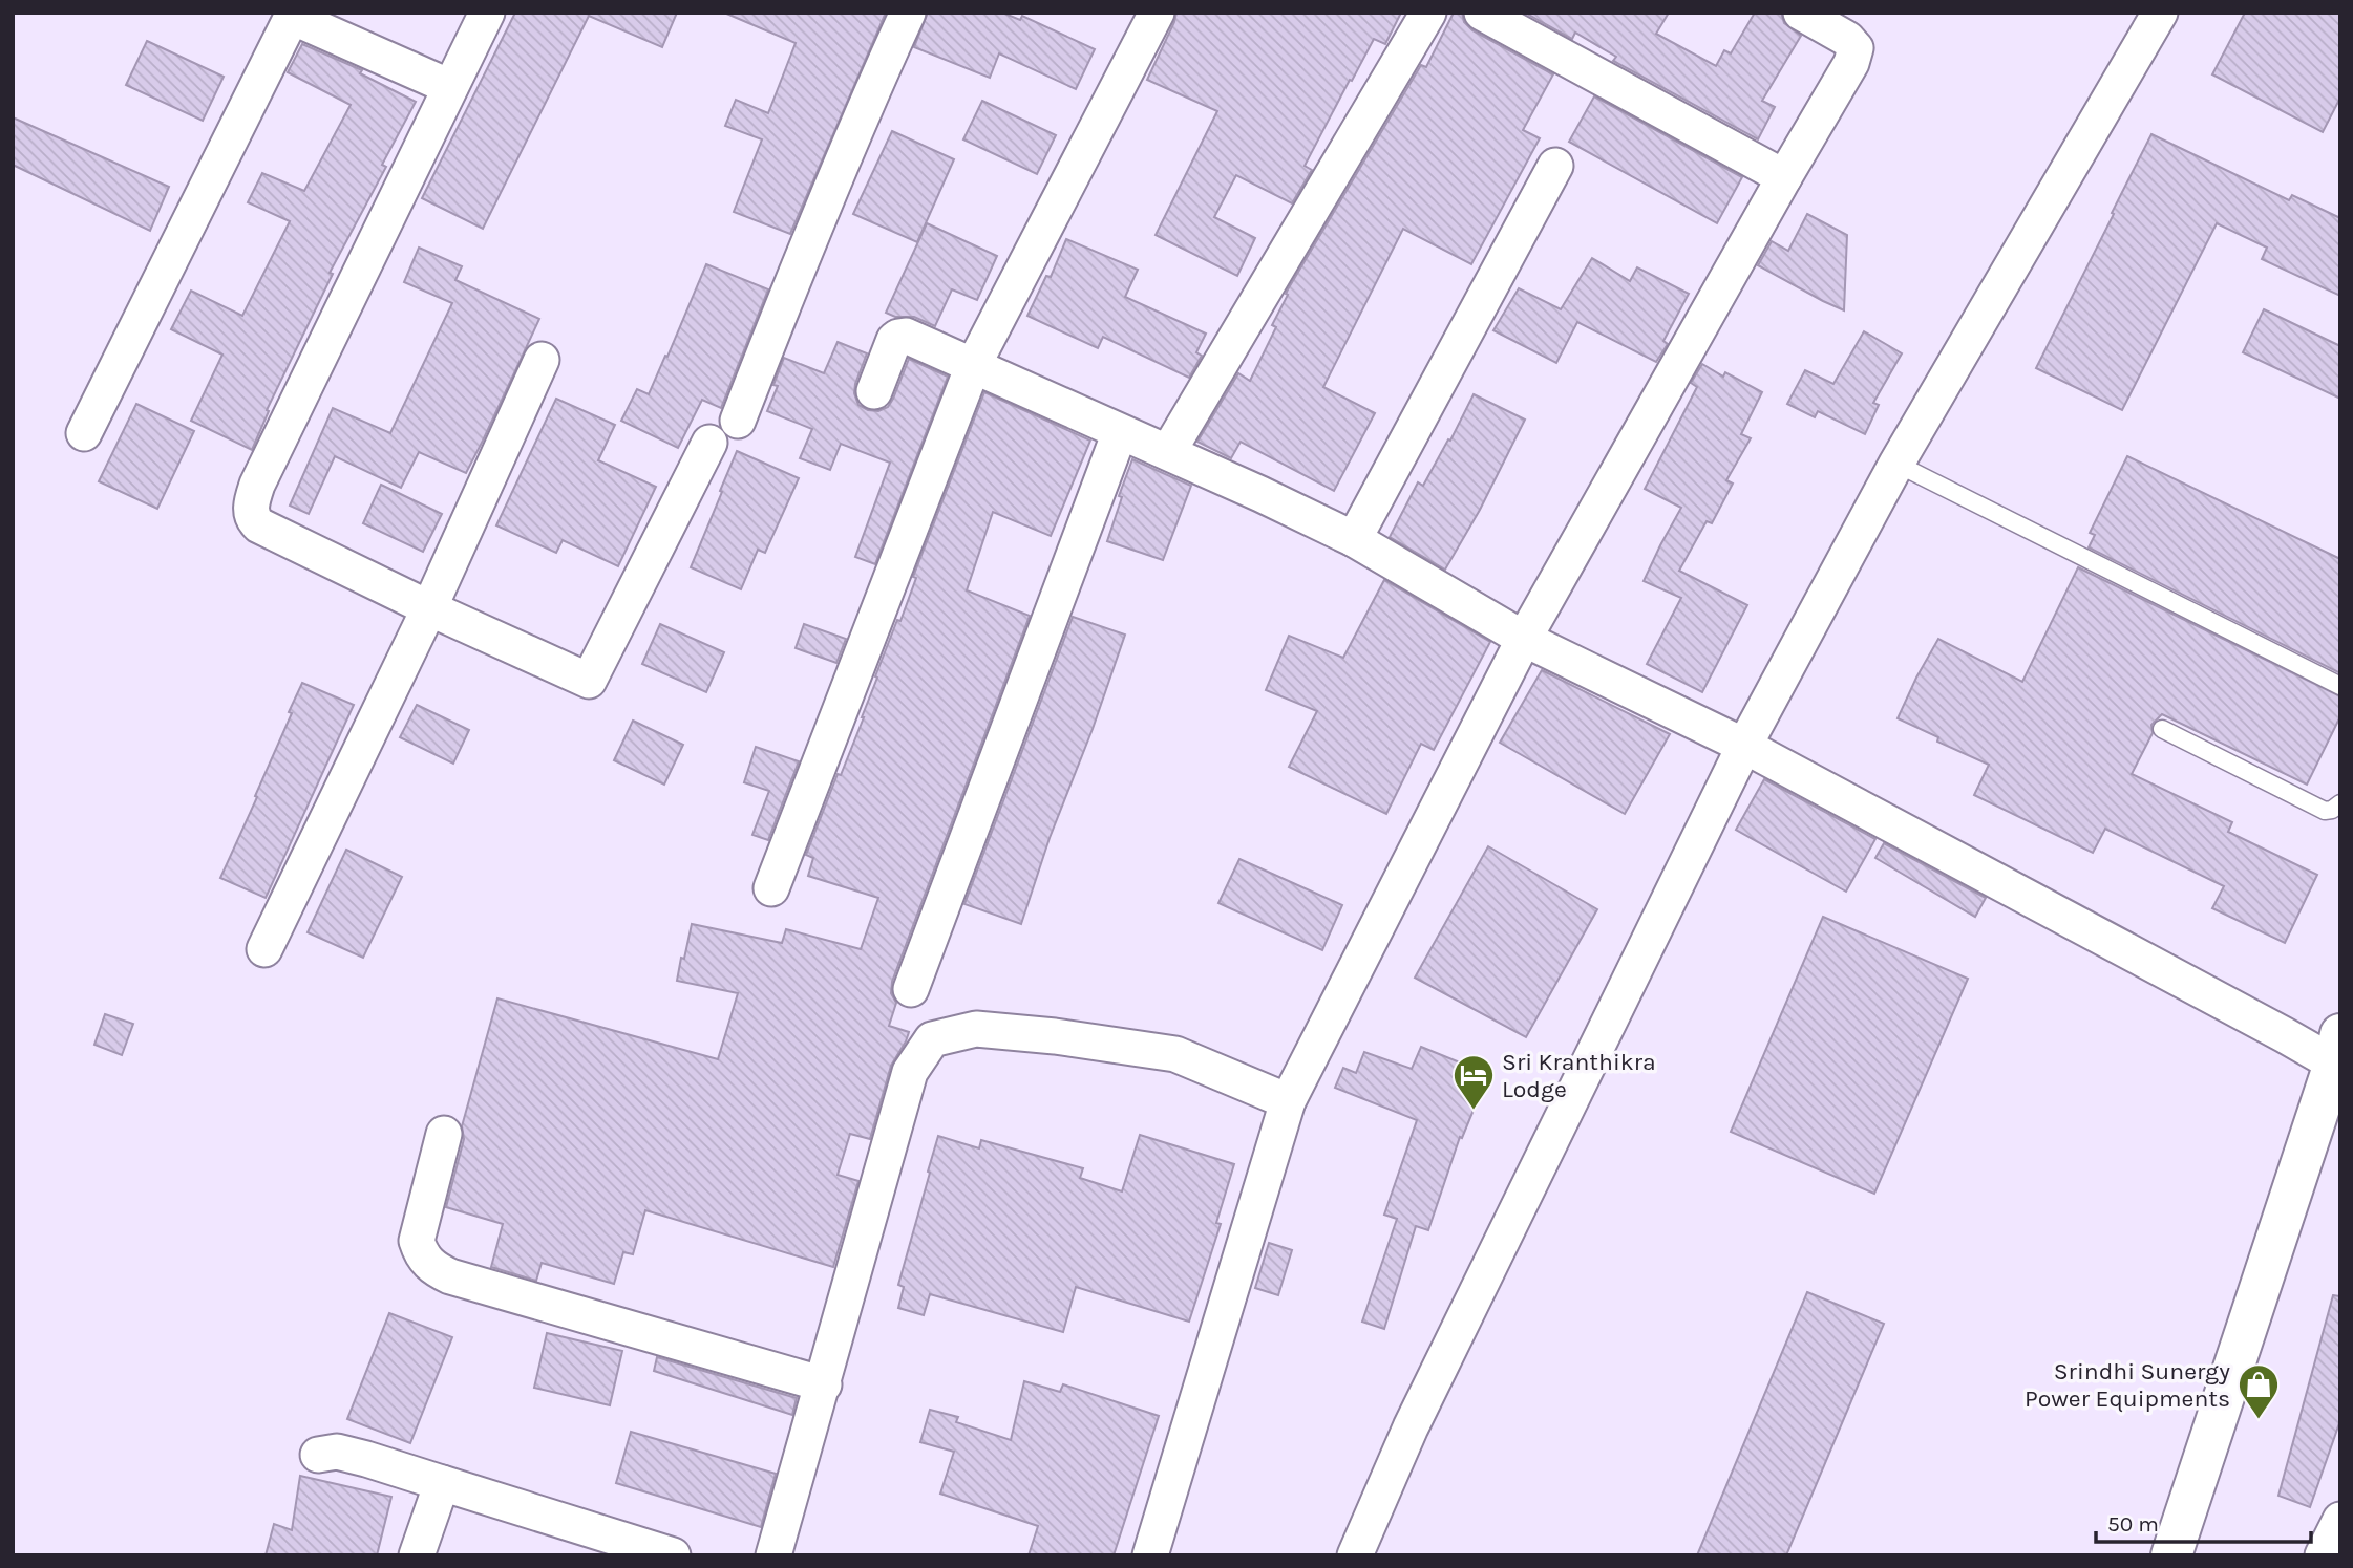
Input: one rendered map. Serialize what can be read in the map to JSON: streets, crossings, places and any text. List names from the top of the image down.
{
  "places": {
    "hotel": ["Sri Kranthikra Lodge"],
    "shop": ["Srindhi Sunergy Power Equipments"]
  },
  "scale_bar": "50 m"
}
